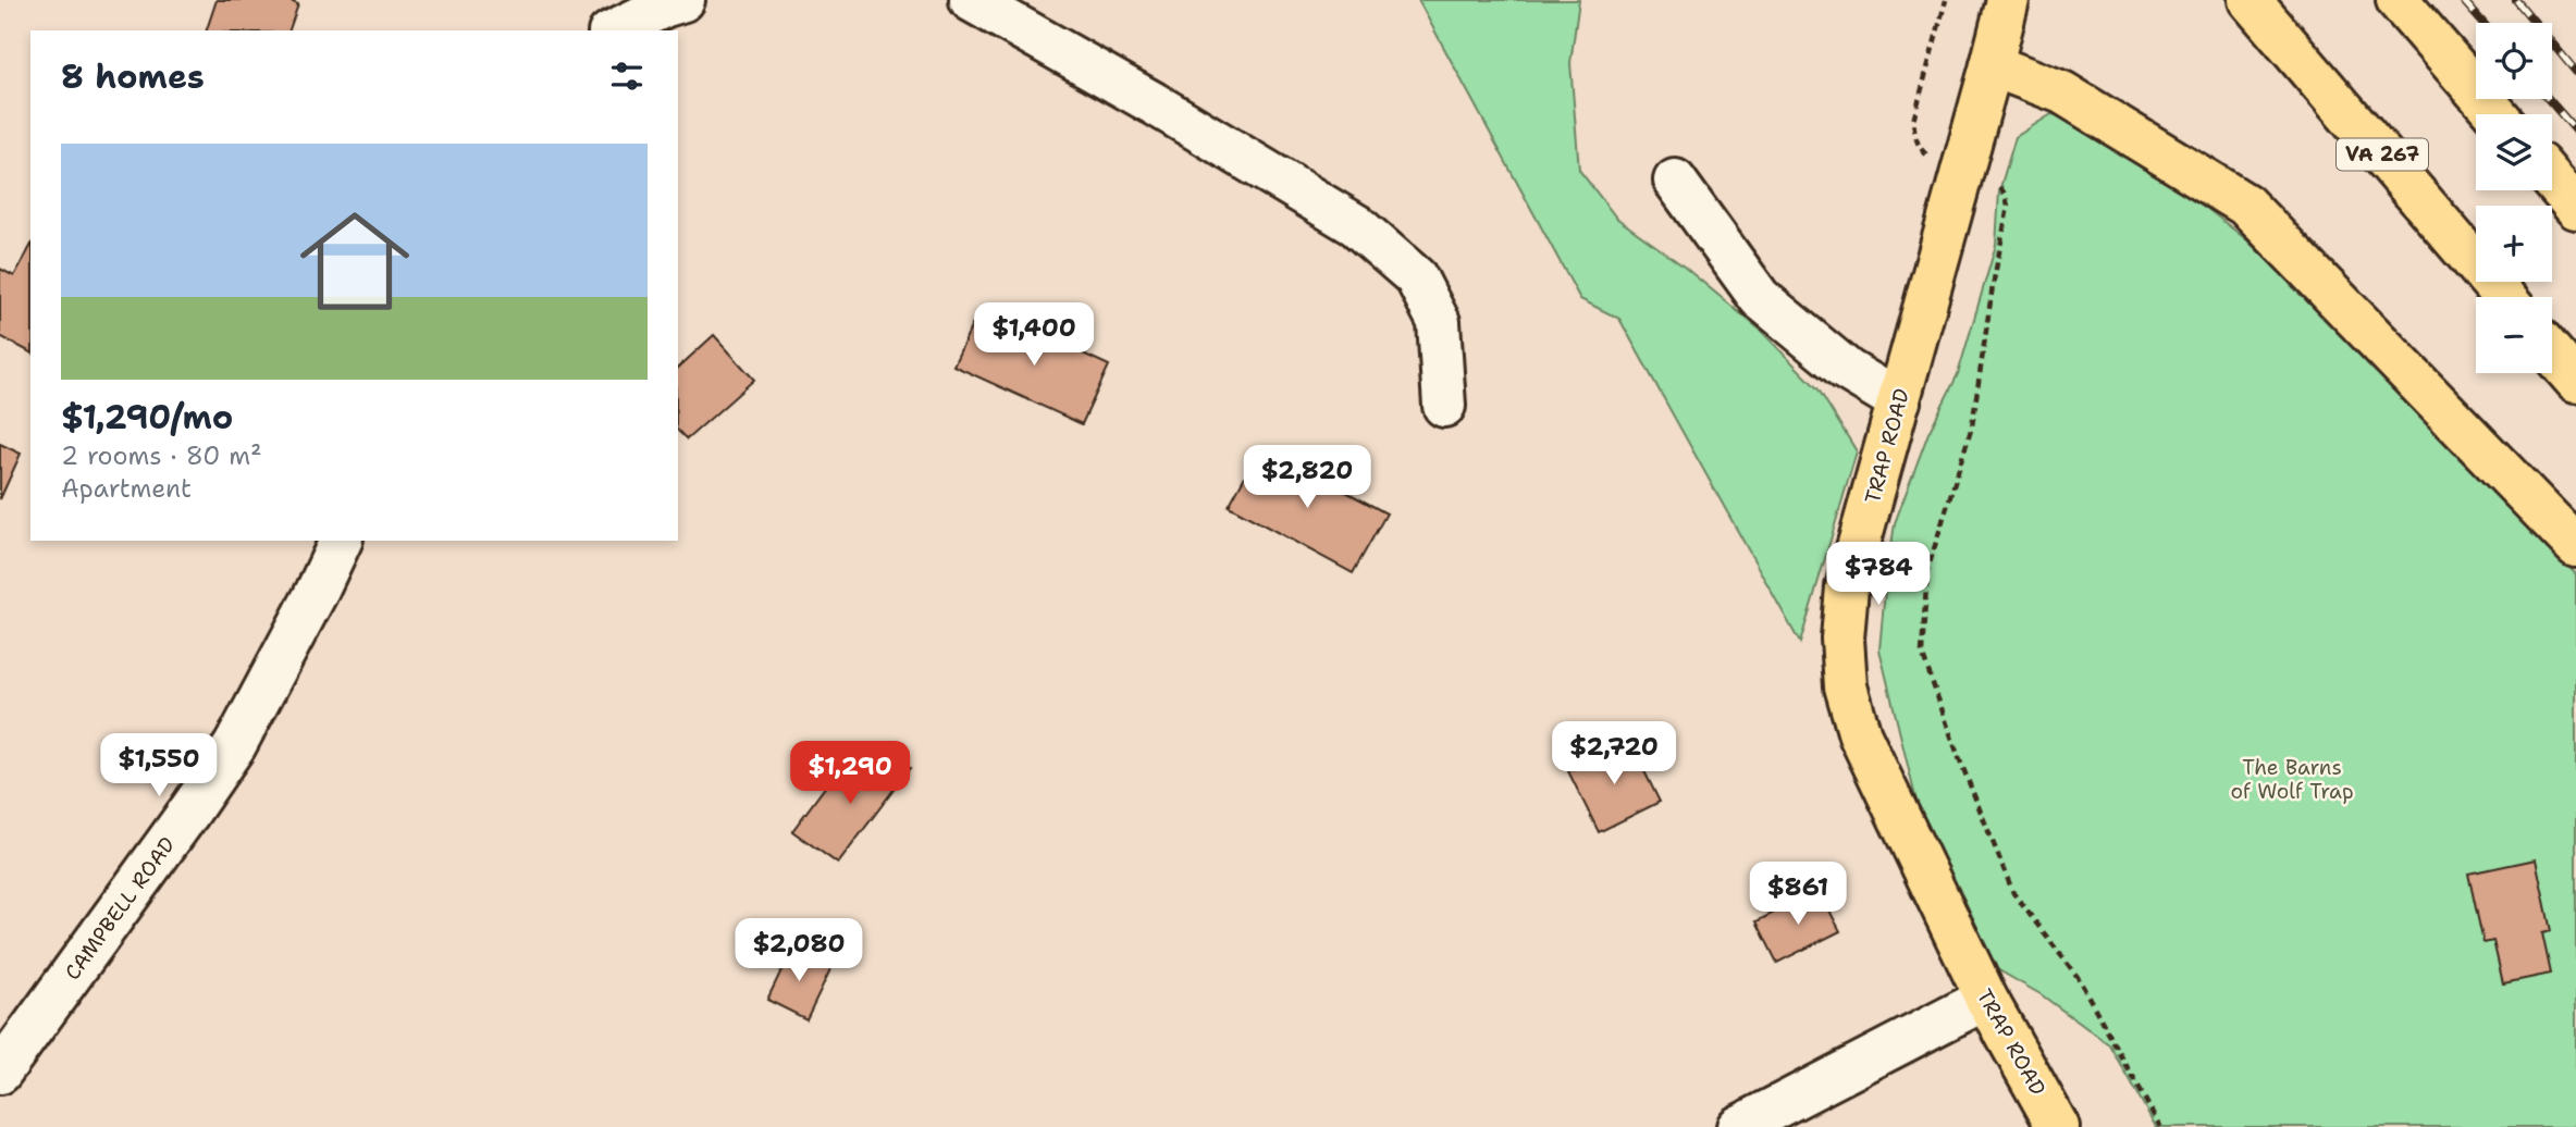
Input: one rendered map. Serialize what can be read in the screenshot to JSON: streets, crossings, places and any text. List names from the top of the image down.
{
  "streets": {
    "main road": ["VA 267", "TRAP ROAD"],
    "street": ["CAMPBELL ROAD"]
  },
  "parks": ["The Barns of Wolf Trap"],
  "page": {
    "map_buttons": ["+", "−"],
    "heading": "8 homes",
    "list": [
      {
        "name": "$1,290/mo",
        "note": "2 rooms · 80 m² · Apartment"
      }
    ],
    "price": [
      "$1,400",
      "$2,820",
      "$784",
      "$2,720",
      "$1,550",
      "$1,290",
      "$861",
      "$2,080"
    ]
  }
}
